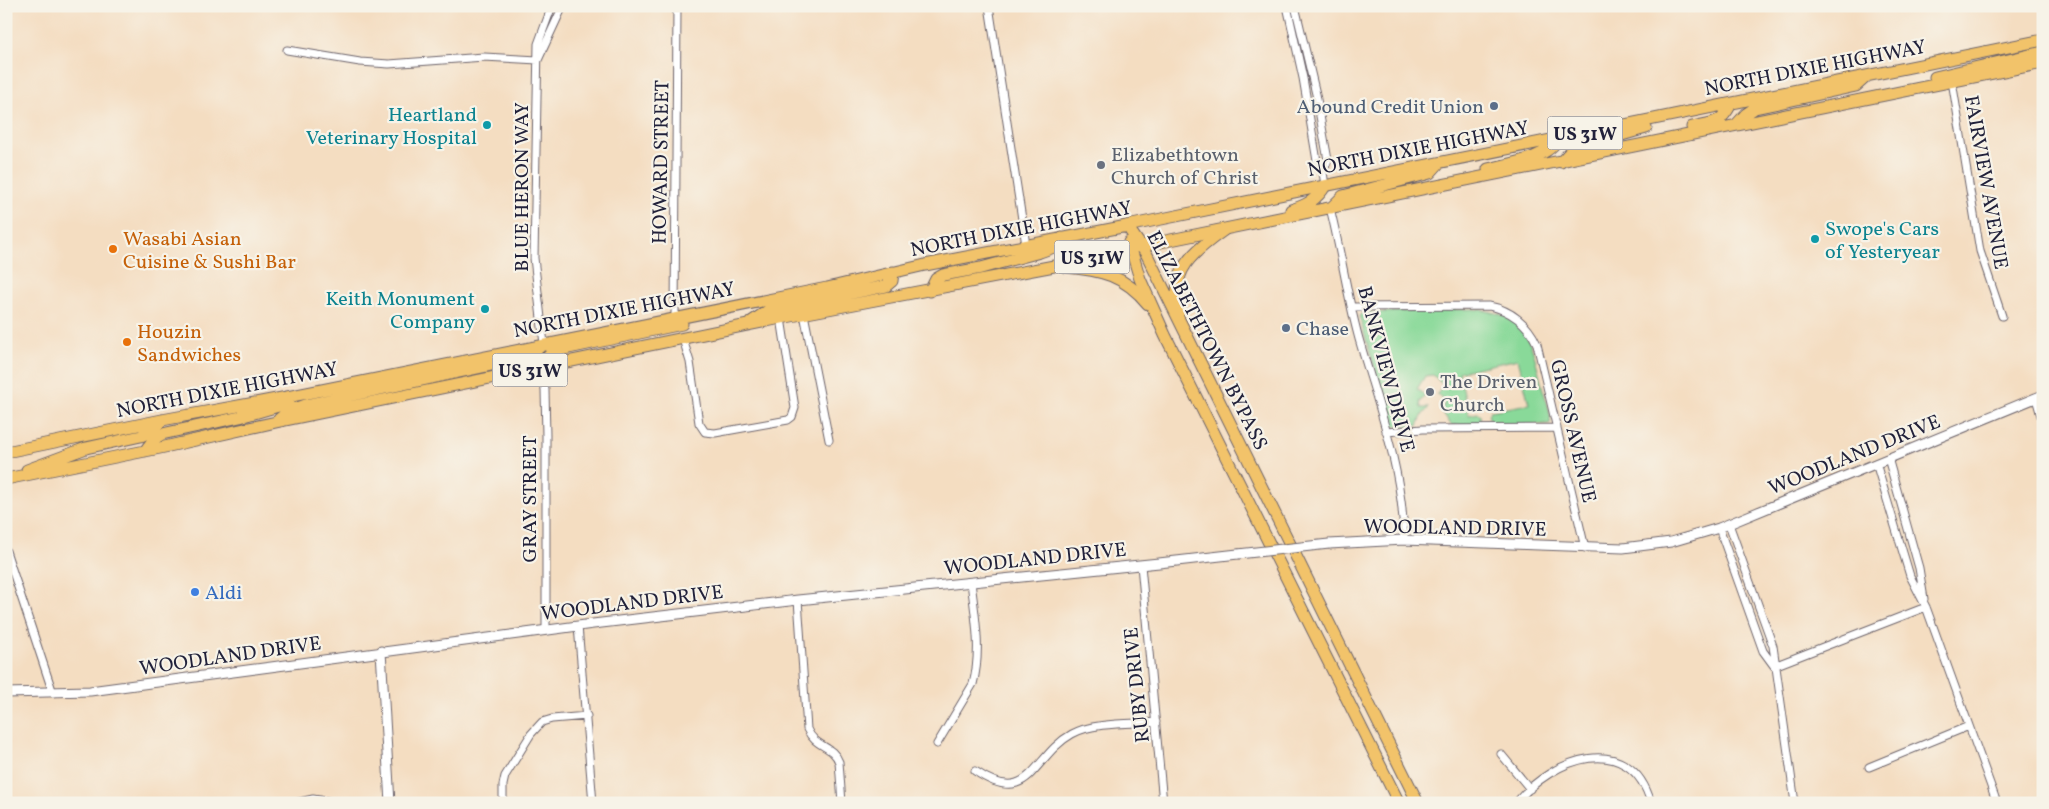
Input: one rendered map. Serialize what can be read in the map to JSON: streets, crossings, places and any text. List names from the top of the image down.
{
  "streets": {
    "main road": ["NORTH DIXIE HIGHWAY", "US 31W", "ELIZABETHTOWN BYPASS"],
    "street": [
      "HOWARD STREET",
      "FAIRVIEW AVENUE",
      "BLUE HERON WAY",
      "BANKVIEW DRIVE",
      "GROSS AVENUE",
      "WOODLAND DRIVE",
      "GRAY STREET",
      "RUBY DRIVE"
    ]
  },
  "crossings": [
    ["NORTH DIXIE HIGHWAY", "US 31W"],
    ["NORTH DIXIE HIGHWAY", "HOWARD STREET"],
    ["NORTH DIXIE HIGHWAY", "FAIRVIEW AVENUE"],
    ["NORTH DIXIE HIGHWAY", "BLUE HERON WAY"],
    ["NORTH DIXIE HIGHWAY", "ELIZABETHTOWN BYPASS"],
    ["NORTH DIXIE HIGHWAY", "BANKVIEW DRIVE"],
    ["NORTH DIXIE HIGHWAY", "GRAY STREET"],
    ["US 31W", "ELIZABETHTOWN BYPASS"],
    ["BANKVIEW DRIVE", "GROSS AVENUE"],
    ["BANKVIEW DRIVE", "WOODLAND DRIVE"],
    ["GROSS AVENUE", "WOODLAND DRIVE"],
    ["WOODLAND DRIVE", "GRAY STREET"],
    ["WOODLAND DRIVE", "RUBY DRIVE"]
  ],
  "places": [
    "Abound Credit Union",
    "Heartland Veterinary Hospital",
    "Elizabethtown Church of Christ",
    "Swope's Cars of Yesteryear",
    "Wasabi Asian Cuisine & Sushi Bar",
    "Keith Monument Company",
    "Chase",
    "Houzin Sandwiches",
    "The Driven Church",
    "Aldi"
  ]
}
